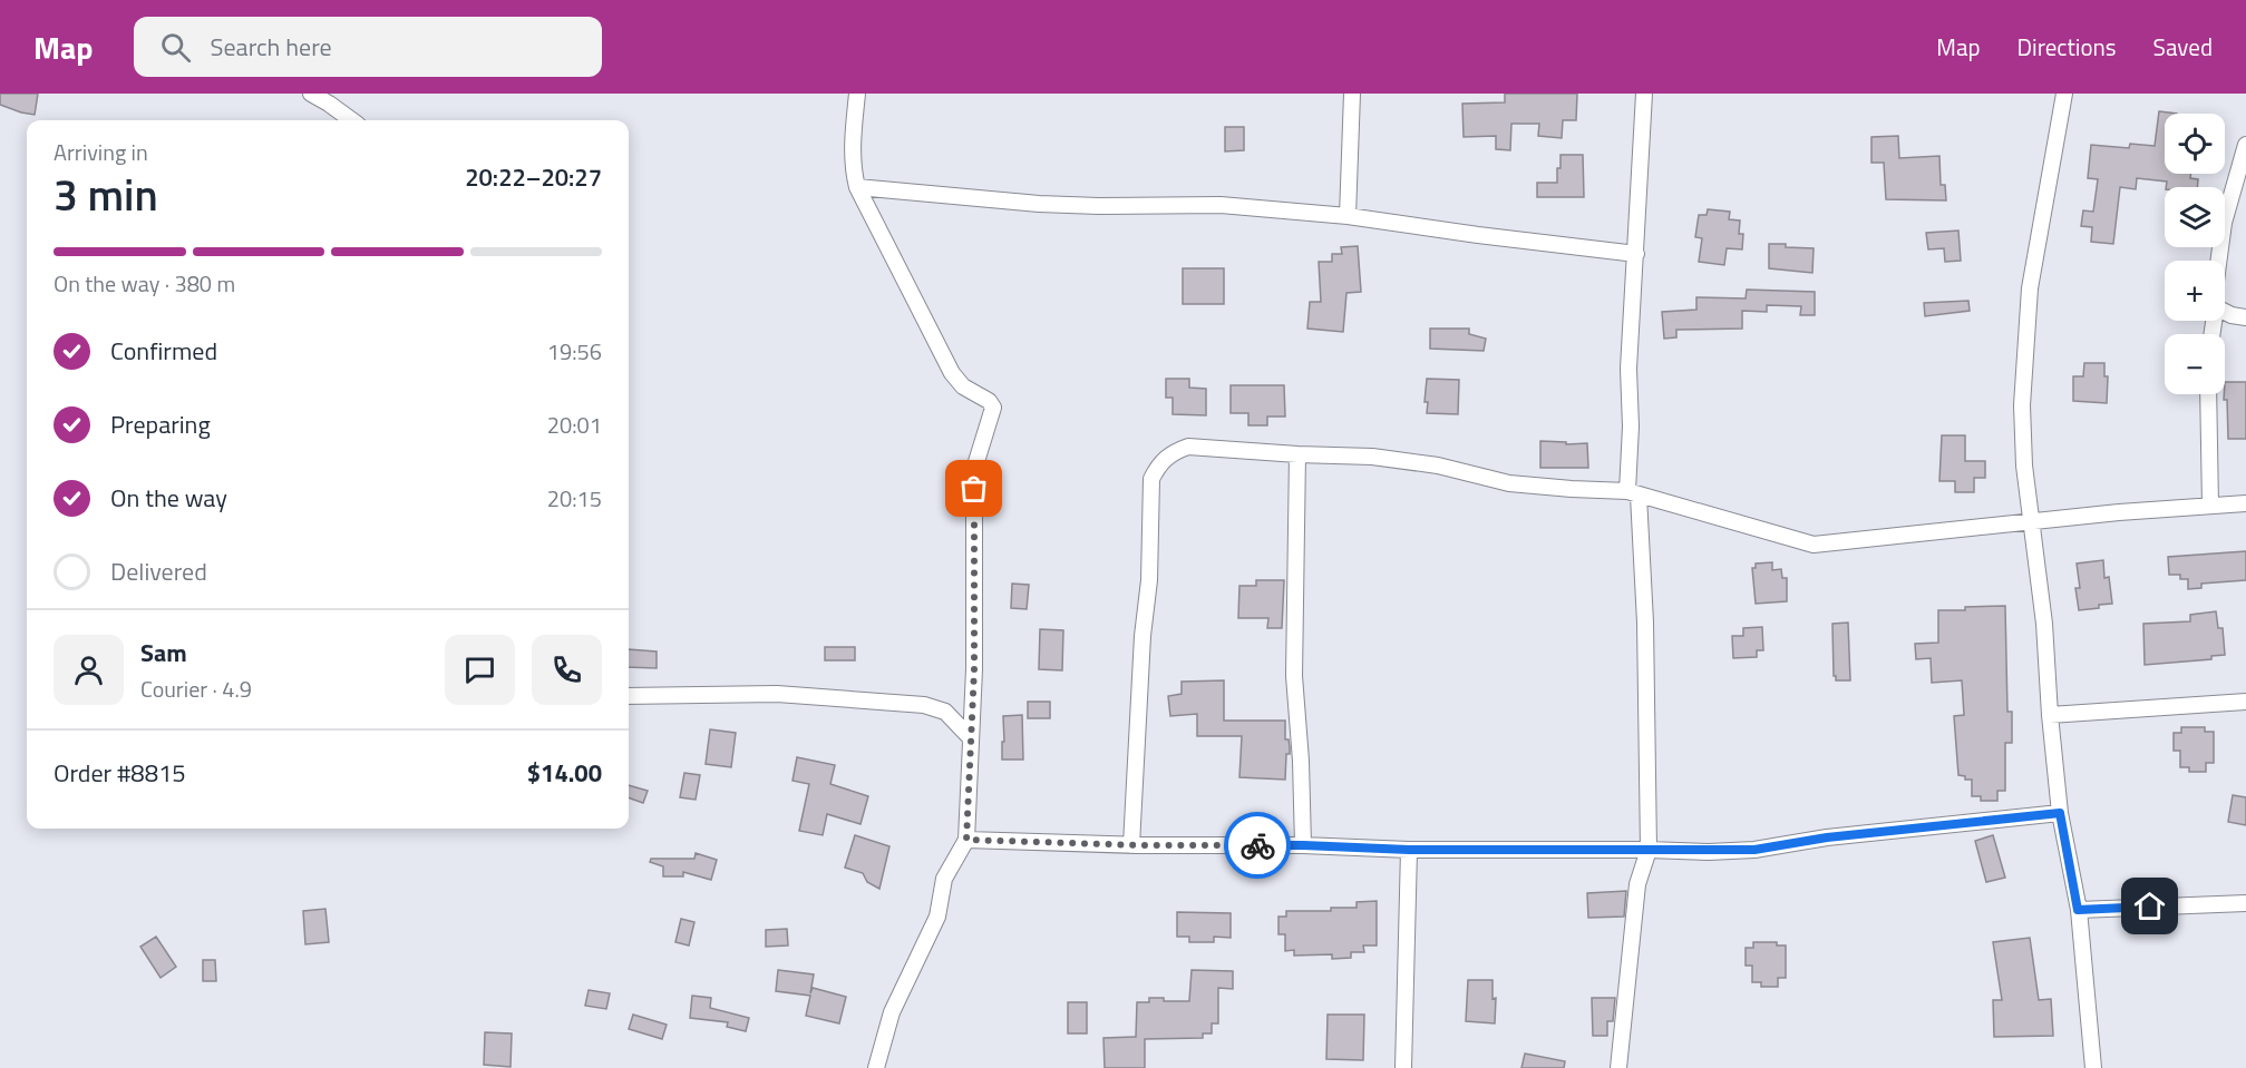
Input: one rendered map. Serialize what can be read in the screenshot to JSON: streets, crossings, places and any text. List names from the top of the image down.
{
  "page": {
    "header": "Map",
    "search": "Search here",
    "nav": ["Map", "Directions", "Saved"],
    "map_buttons": ["+", "−"],
    "heading": ["3 min", "Arriving in", "20:22–20:27"],
    "panel": [
      "Sam",
      "Courier · 4.9",
      "Order #8815",
      "$14.00"
    ],
    "bar": "On the way · 380 m",
    "list": [
      ["Confirmed", "19:56"],
      ["Preparing", "20:01"],
      ["On the way", "20:15"],
      "Delivered"
    ]
  }
}
